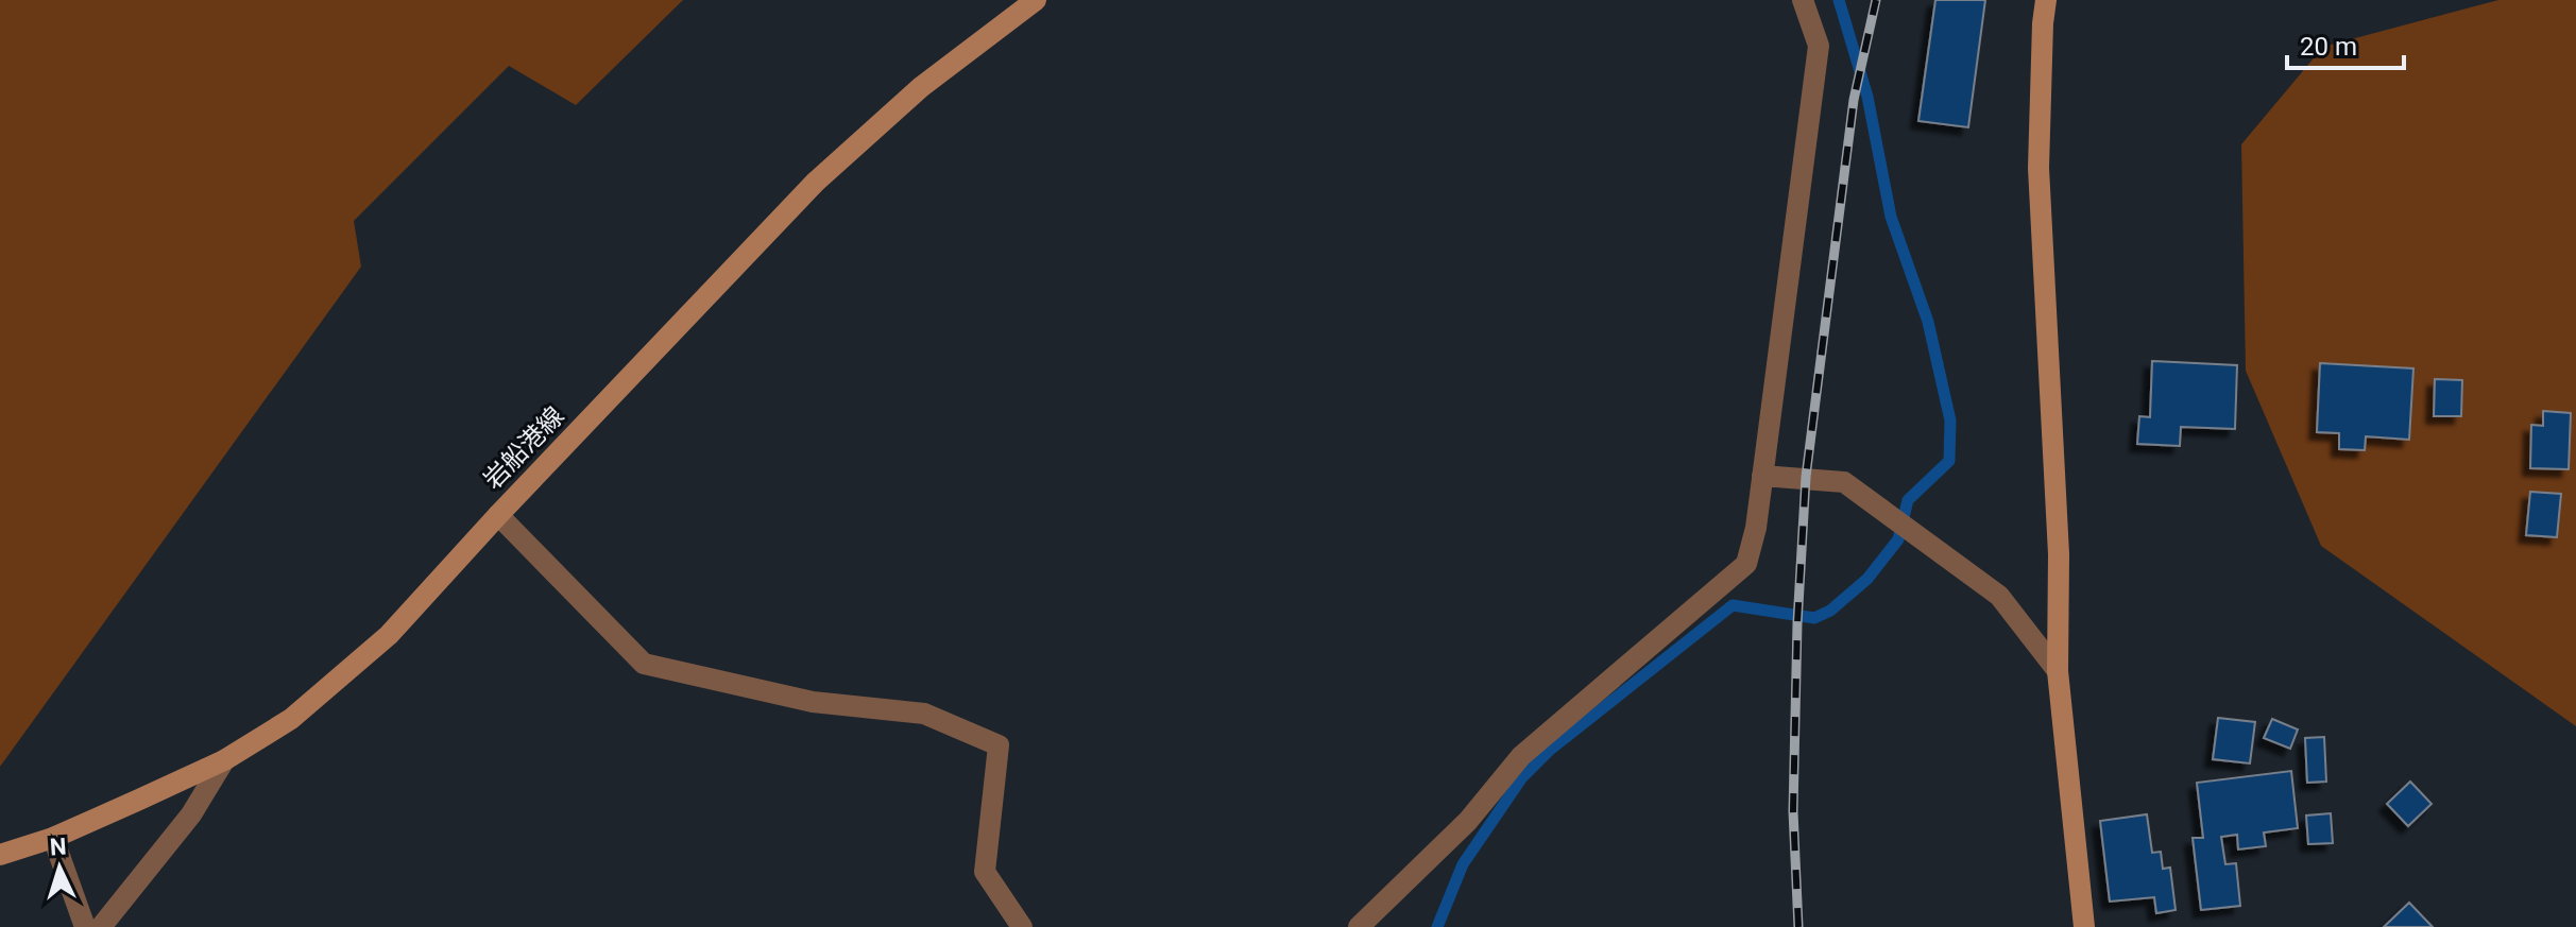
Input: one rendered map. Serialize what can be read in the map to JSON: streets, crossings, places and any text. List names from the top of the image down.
{
  "streets": {
    "main road": ["岩船港線"]
  },
  "scale_bar": "20 m",
  "north": "top"
}
